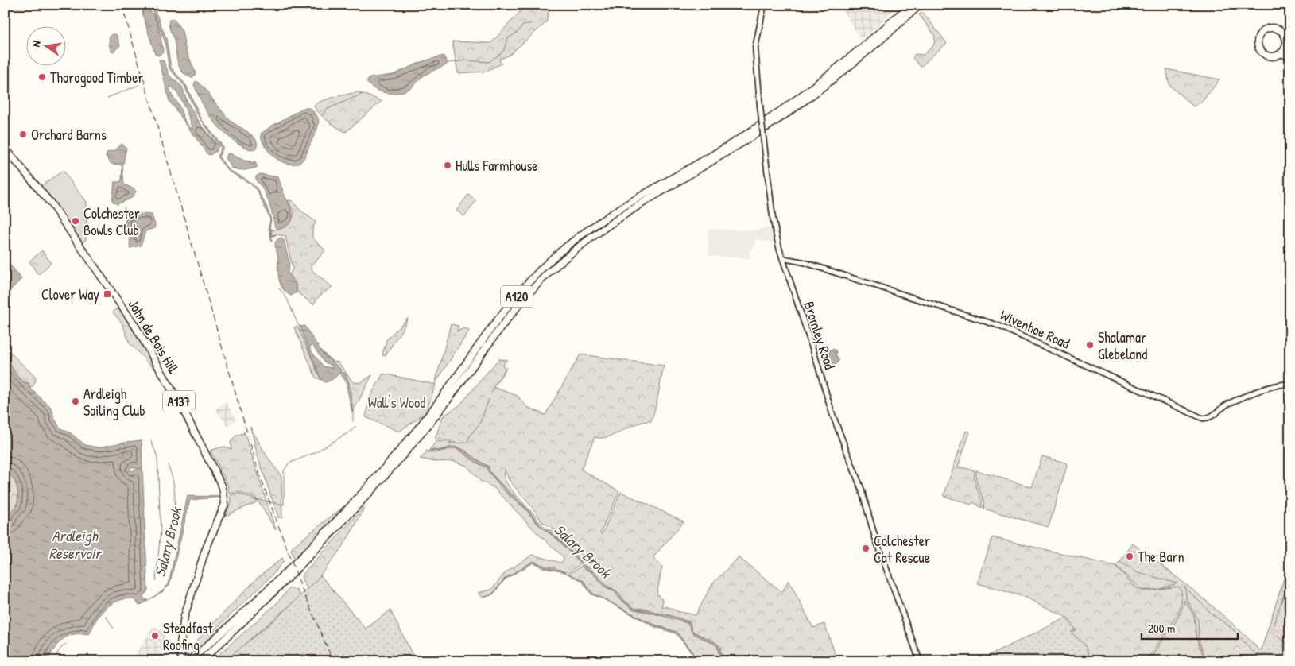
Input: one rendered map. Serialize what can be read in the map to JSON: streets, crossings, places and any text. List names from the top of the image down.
{
  "streets": {
    "main road": ["A120", "John de Bois Hill", "A137"],
    "street": ["Wivenhoe Road", "Bromley Road"]
  },
  "crossings": [
    ["Wivenhoe Road", "Bromley Road"]
  ],
  "water": ["Ardleigh Reservoir", "Salary Brook"],
  "parks": ["Wall's Wood"],
  "places": {
    "other": [
      "Thorogood Timber",
      "Orchard Barns",
      "Hulls Farmhouse",
      "Colchester Bowls Club",
      "Shalamar Glebeland",
      "Ardleigh Sailing Club",
      "Colchester Cat Rescue",
      "The Barn",
      "Steadfast Roofing"
    ],
    "transit": ["Clover Way"]
  },
  "scale_bar": "200 m",
  "north": "left"
}
